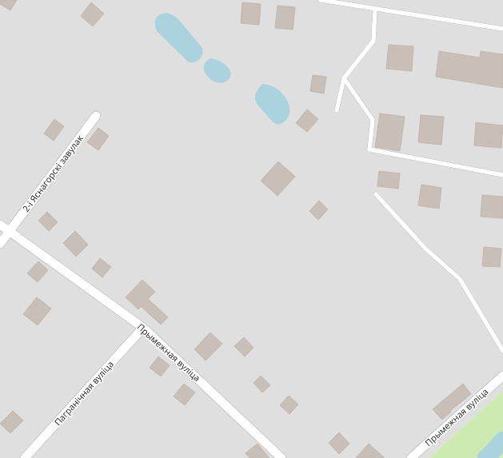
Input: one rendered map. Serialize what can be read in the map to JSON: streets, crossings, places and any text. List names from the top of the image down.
{
  "streets": {
    "street": ["2-і Яснагорскі завулак", "Прымежная вуліца", "Пагранічная вуліца"]
  },
  "crossings": [
    ["2-і Яснагорскі завулак", "Прымежная вуліца"],
    ["Прымежная вуліца", "Пагранічная вуліца"]
  ]
}
